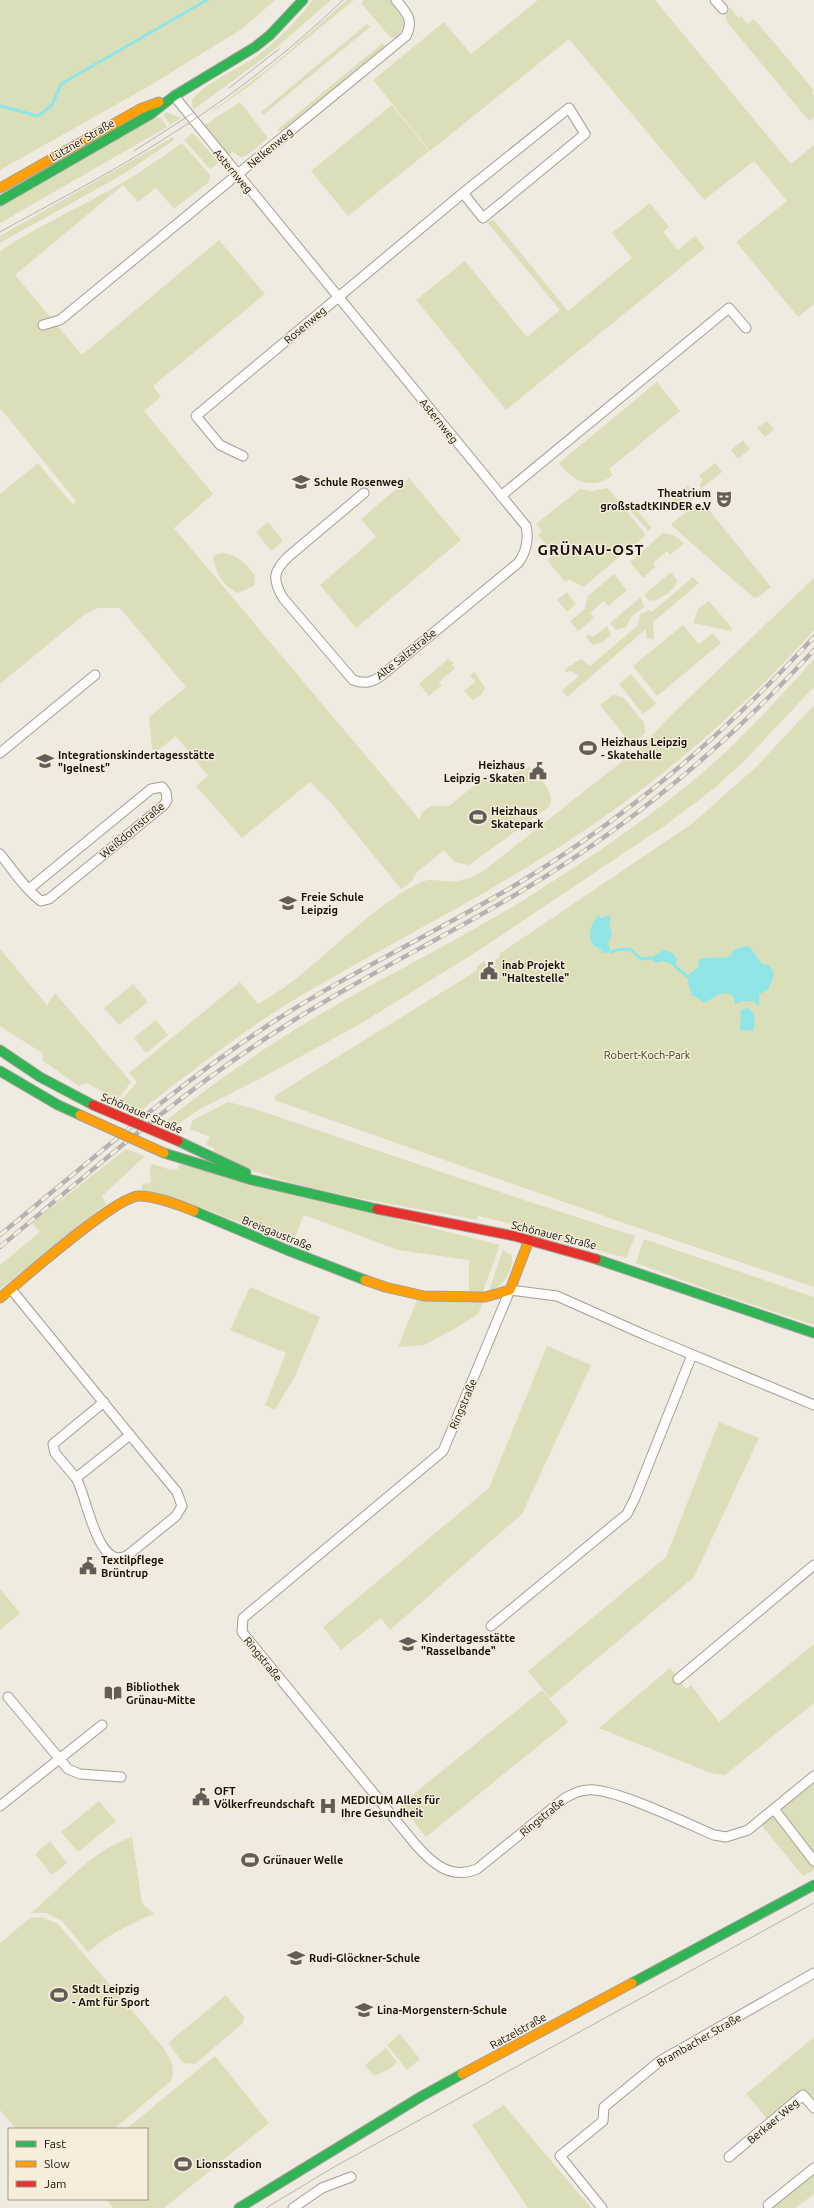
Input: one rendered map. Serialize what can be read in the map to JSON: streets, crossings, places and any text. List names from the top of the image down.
{
  "streets": {
    "main road": [
      "Lützner Straße",
      "Schönauer Straße",
      "Breisgaustraße",
      "Ratzelstraße"
    ],
    "street": [
      "Nelkenweg",
      "Asternweg",
      "Rosenweg",
      "Alte Salzstraße",
      "Weißdornstraße",
      "Ringstraße",
      "Brambacher Straße",
      "Berkaer Weg"
    ]
  },
  "crossings": [
    ["Lützner Straße", "Asternweg"],
    ["Nelkenweg", "Asternweg"],
    ["Asternweg", "Rosenweg"],
    ["Asternweg", "Alte Salzstraße"],
    ["Breisgaustraße", "Ringstraße"]
  ],
  "districts": ["GRÜNAU-OST"],
  "parks": ["Robert-Koch-Park"],
  "places": {
    "school or university": [
      "Schule Rosenweg",
      "Integrationskindertagesstätte \"Igelnest\"",
      "Freie Schule Leipzig",
      "Kindertagesstätte \"Rasselbande\"",
      "Rudi-Glöckner-Schule",
      "Lina-Morgenstern-Schule"
    ],
    "theatre": ["Theatrium großstadtKINDER e.V"],
    "sports": [
      "Heizhaus Leipzig - Skatehalle",
      "Heizhaus Skatepark",
      "Grünauer Welle",
      "Stadt Leipzig - Amt für Sport",
      "Lionsstadion"
    ],
    "public building": [
      "Heizhaus Leipzig - Skaten",
      "inab Projekt \"Haltestelle\"",
      "Textilpflege Brüntrup",
      "OFT Völkerfreundschaft"
    ],
    "library": ["Bibliothek Grünau-Mitte"],
    "hospital": ["MEDICUM Alles für Ihre Gesundheit"]
  },
  "legend": ["Fast", "Slow", "Jam"]
}
